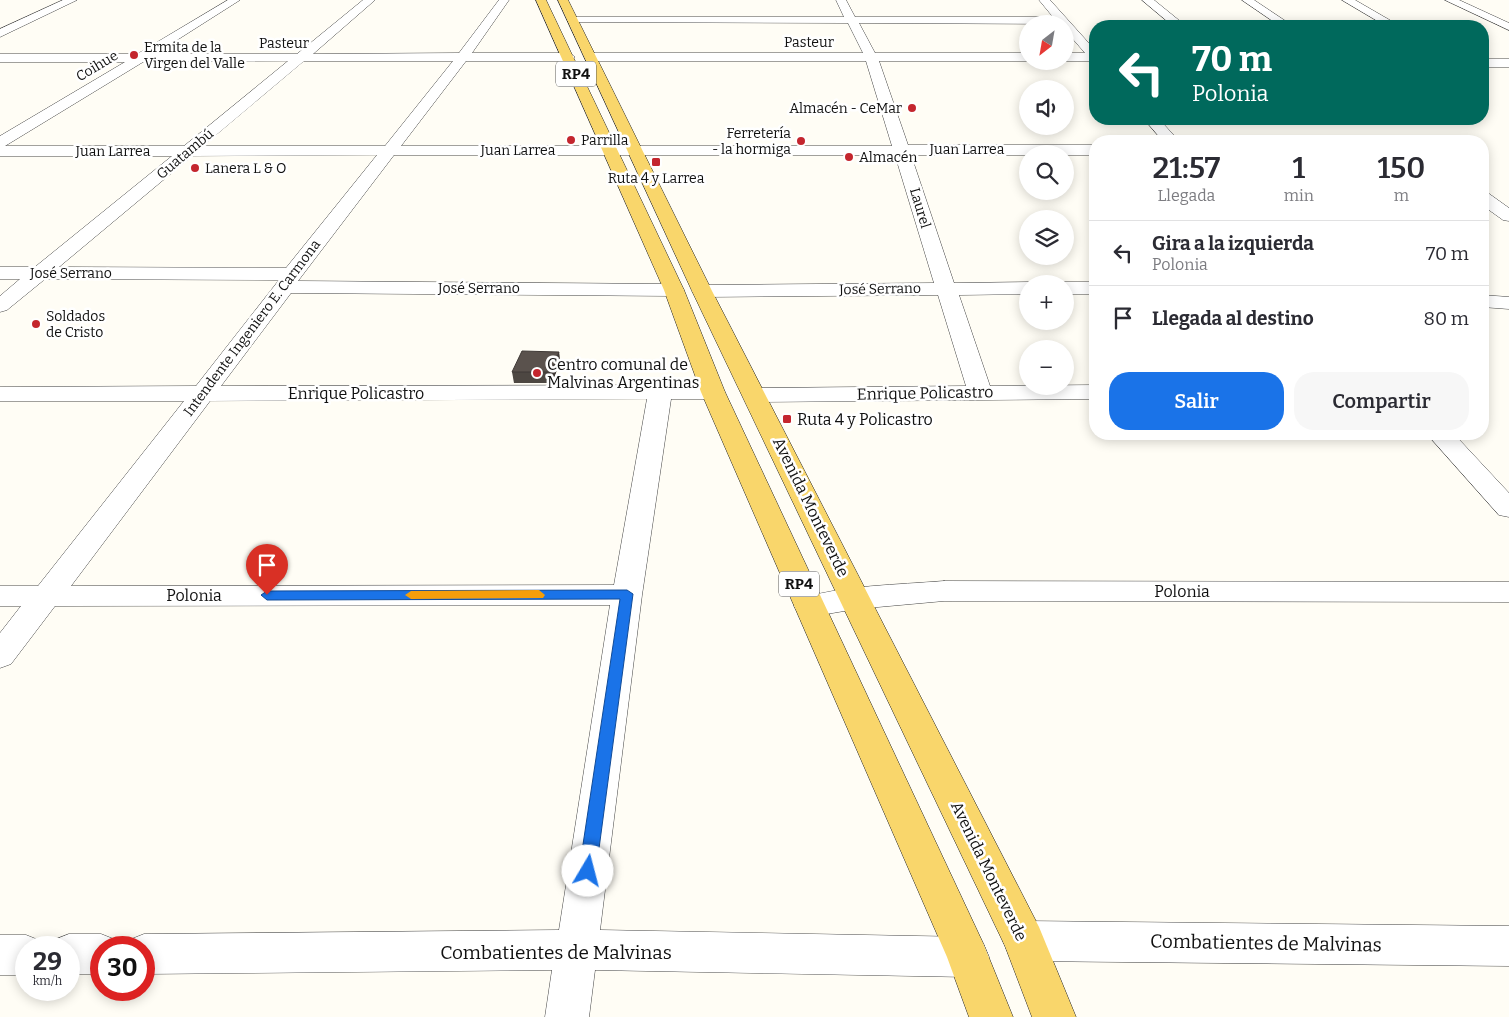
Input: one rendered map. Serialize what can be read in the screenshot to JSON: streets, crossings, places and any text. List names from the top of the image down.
{
  "streets": {
    "main road": ["RP4", "Avenida Monteverde"],
    "street": [
      "Pasteur",
      "Coihue",
      "Juan Larrea",
      "Guatambú",
      "Laurel",
      "José Serrano",
      "Intendente Ingeniero E. Carmona",
      "Enrique Policastro",
      "Polonia",
      "Combatientes de Malvinas"
    ]
  },
  "crossings": [
    ["Pasteur", "Coihue"],
    ["Pasteur", "Guatambú"],
    ["Pasteur", "Laurel"],
    ["Pasteur", "Intendente Ingeniero E. Carmona"],
    ["Pasteur", "Avenida Monteverde"],
    ["RP4", "Avenida Monteverde"],
    ["RP4", "Polonia"],
    ["Juan Larrea", "Guatambú"],
    ["Juan Larrea", "Laurel"],
    ["Juan Larrea", "Intendente Ingeniero E. Carmona"],
    ["Juan Larrea", "Avenida Monteverde"],
    ["Guatambú", "José Serrano"],
    ["Laurel", "José Serrano"],
    ["Laurel", "Enrique Policastro"],
    ["José Serrano", "Intendente Ingeniero E. Carmona"],
    ["José Serrano", "Avenida Monteverde"],
    ["Intendente Ingeniero E. Carmona", "Enrique Policastro"],
    ["Intendente Ingeniero E. Carmona", "Polonia"],
    ["Enrique Policastro", "Avenida Monteverde"],
    ["Avenida Monteverde", "Polonia"],
    ["Avenida Monteverde", "Combatientes de Malvinas"]
  ],
  "places": {
    "other": [
      "Ermita de la Virgen del Valle",
      "Almacén - CeMar",
      "Parrilla",
      "Ferretería - la hormiga",
      "Almacén",
      "Lanera L & O",
      "Soldados de Cristo",
      "Centro comunal de Malvinas Argentinas"
    ],
    "transit": ["Ruta 4 y Larrea", "Ruta 4 y Policastro"]
  },
  "north": "bottom left",
  "page": {
    "map_buttons": ["+", "−"],
    "turn": ["70 m", "Polonia"],
    "eta": [
      "21:57",
      "Llegada",
      "1",
      "min",
      "150",
      "m"
    ],
    "list": [
      {
        "name": "Gira a la izquierda",
        "note": "Polonia",
        "value": "70 m"
      },
      {
        "name": "Llegada al destino",
        "value": "80 m"
      }
    ],
    "buttons": ["Salir", "Compartir"],
    "speed": "29 km/h",
    "limit": "30"
  }
}
